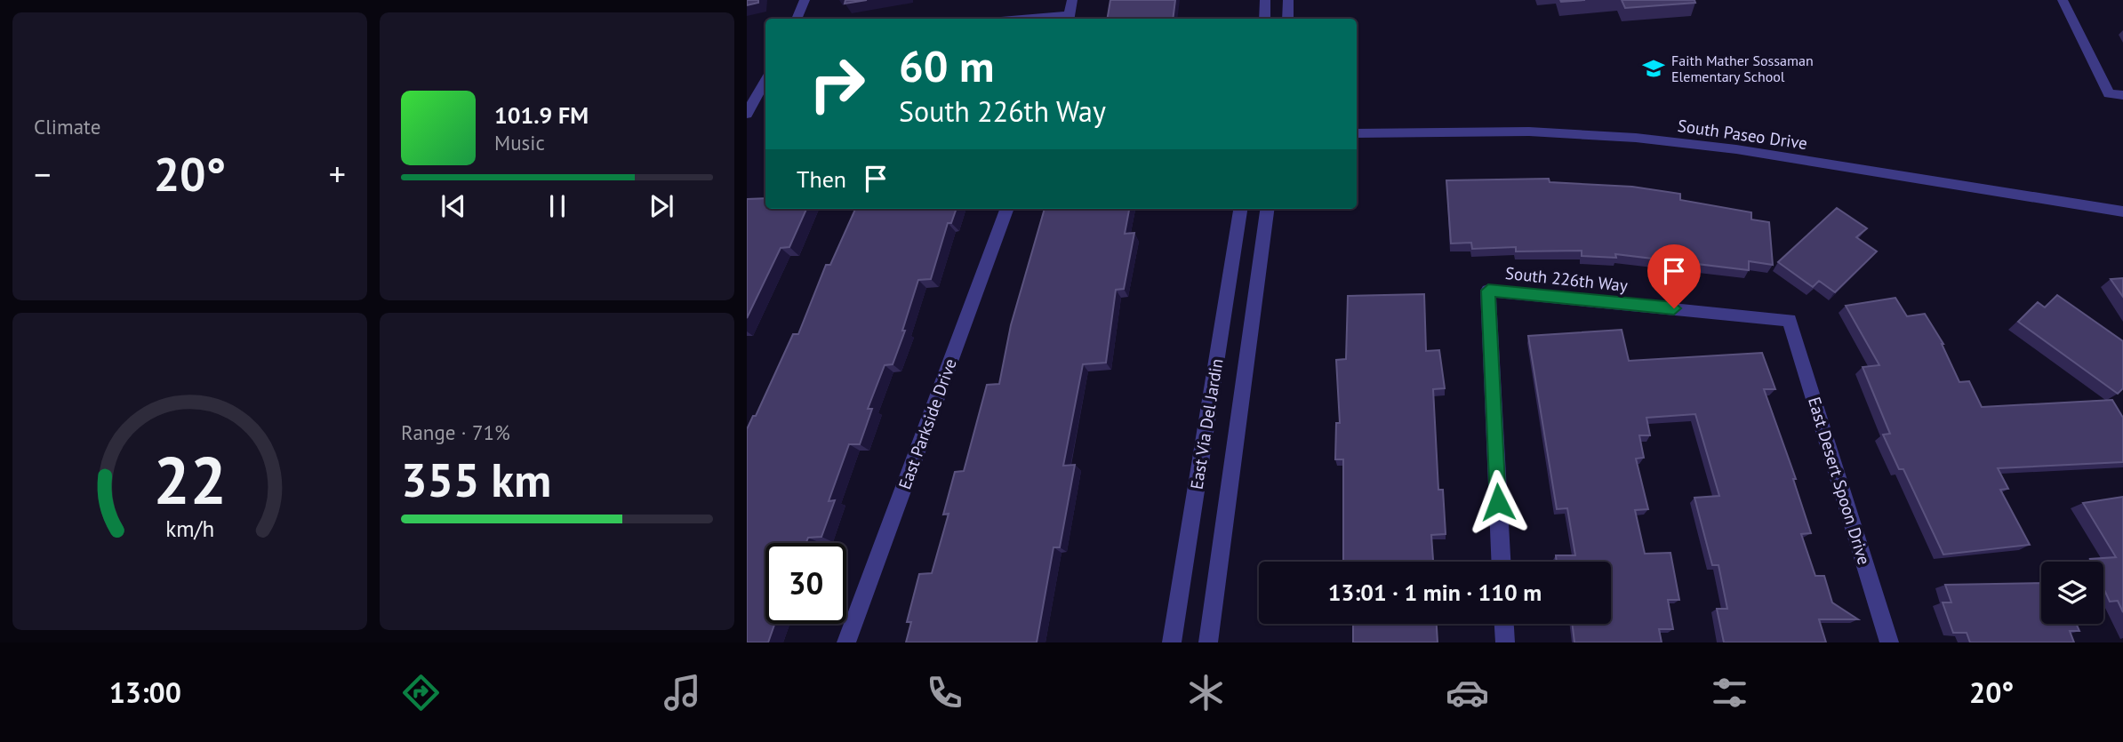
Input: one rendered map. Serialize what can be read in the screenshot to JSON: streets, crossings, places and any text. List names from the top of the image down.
{
  "streets": {
    "street": [
      "South Paseo Drive",
      "South 226th Way",
      "East Parkside Drive",
      "East Via Del Jardin",
      "East Desert Spoon Drive"
    ]
  },
  "crossings": [
    ["South 226th Way", "East Desert Spoon Drive"]
  ],
  "places": {
    "school or university": ["Faith Mather Sossaman Elementary School"]
  },
  "page": {
    "tile": [
      "Climate",
      ["Range · 71%", "355 km"]
    ],
    "turn": ["60 m", "South 226th Way"],
    "song": ["101.9 FM", "Music"],
    "heat": ["−", "20°", "+"],
    "then": "Then",
    "limit": "30",
    "trip": "13:01 · 1 min · 110 m",
    "tabs": ["13:00", "20°"],
    "gauge": ["22", "km/h"]
  }
}
